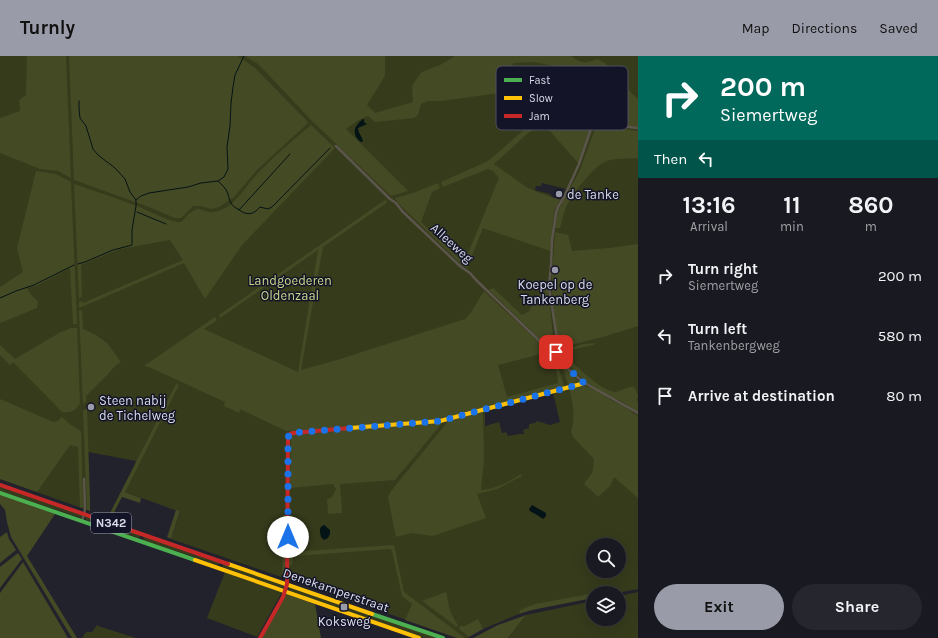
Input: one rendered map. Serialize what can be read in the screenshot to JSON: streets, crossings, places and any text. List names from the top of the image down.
{
  "streets": {
    "street": ["Alleeweg", "N342", "Denekamperstraat"]
  },
  "parks": ["Landgoederen Oldenzaal"],
  "places": {
    "other": ["de Tanke", "Koepel op de Tankenberg", "Steen nabij de Tichelweg"],
    "transit": ["Koksweg"]
  },
  "legend": ["Fast", "Slow", "Jam"],
  "page": {
    "header": "Turnly",
    "nav": ["Map", "Directions", "Saved"],
    "turn": ["200 m", "Siemertweg"],
    "then": "Then",
    "eta": [
      "13:16",
      "Arrival",
      "11",
      "min",
      "860",
      "m"
    ],
    "list": [
      {
        "name": "Turn right",
        "note": "Siemertweg",
        "value": "200 m"
      },
      {
        "name": "Turn left",
        "note": "Tankenbergweg",
        "value": "580 m"
      },
      {
        "name": "Arrive at destination",
        "value": "80 m"
      }
    ],
    "buttons": ["Exit", "Share"]
  }
}
